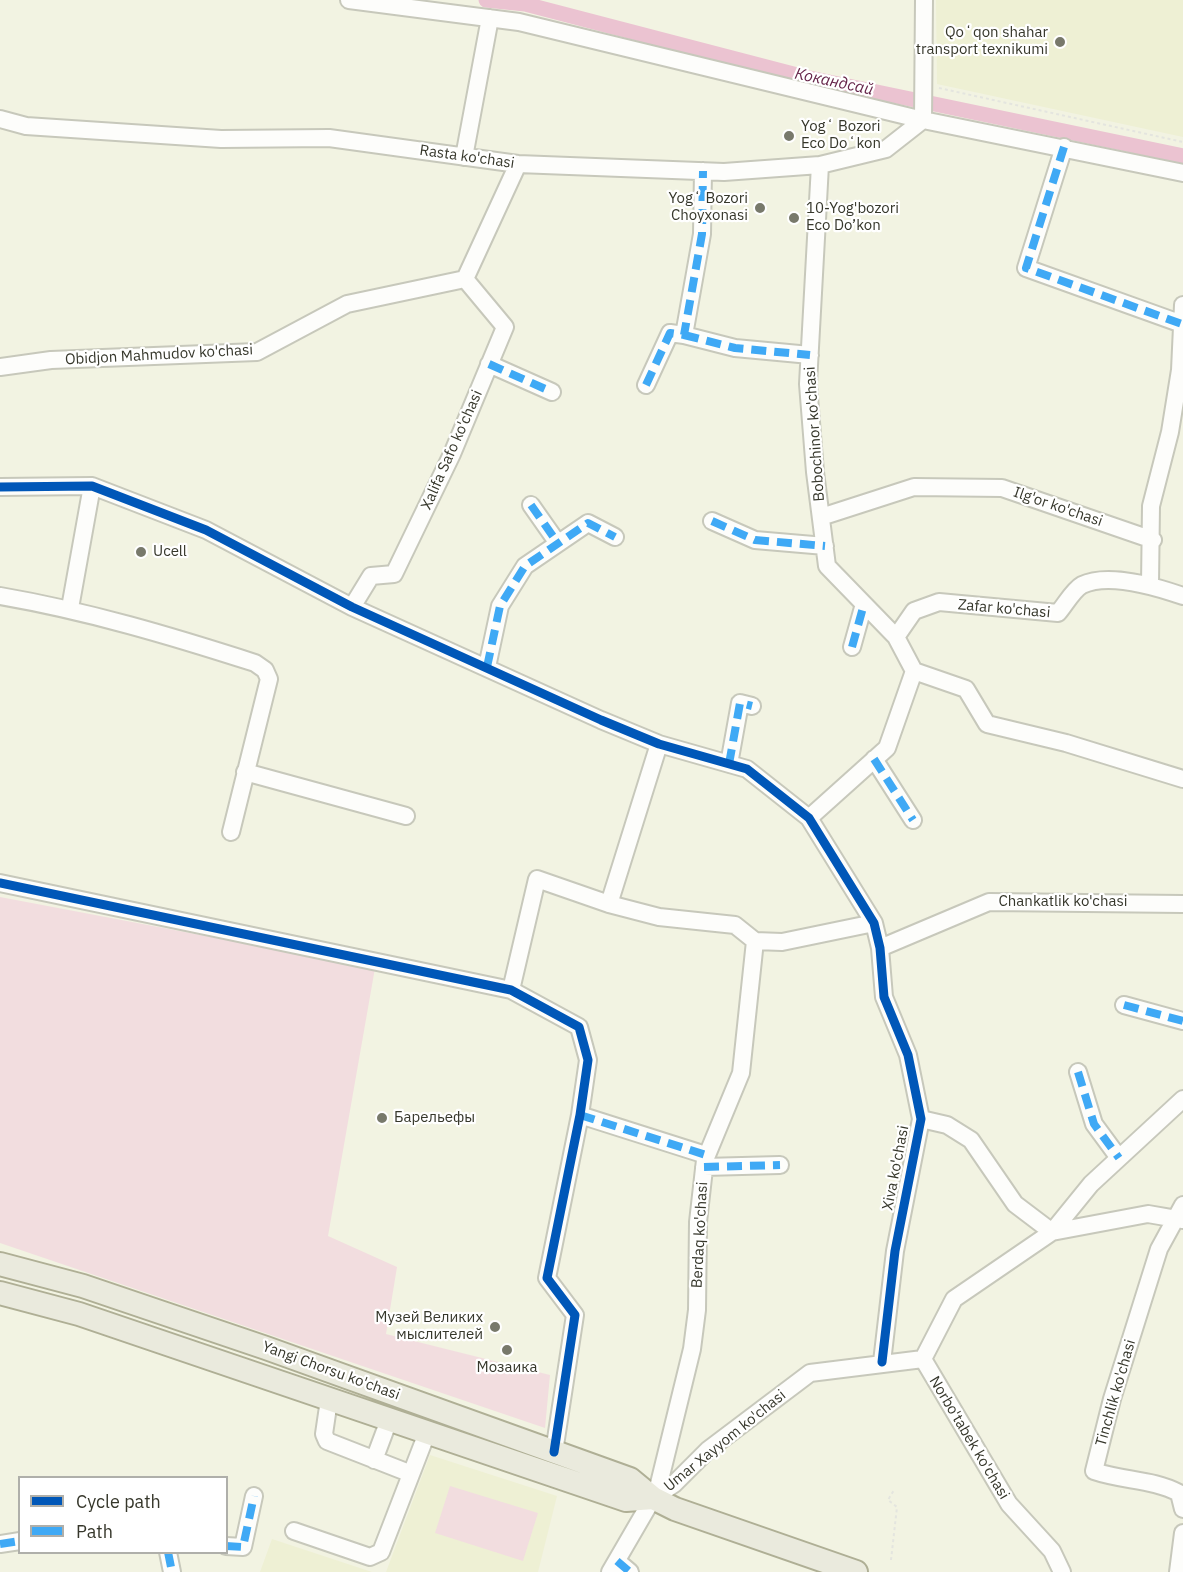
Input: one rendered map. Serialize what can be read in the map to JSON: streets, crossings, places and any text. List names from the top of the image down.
{
  "streets": {
    "main road": ["Yangi Chorsu ko'chasi"],
    "street": [
      "Rasta ko'chasi",
      "Obidjon Mahmudov ko'chasi",
      "Bobochinor ko'chasi",
      "Xalifa Safo ko'chasi",
      "Ilg'or ko'chasi",
      "Zafar ko'chasi",
      "Chankatlik ko'chasi",
      "Xiva ko'chasi",
      "Berdaq ko'chasi",
      "Tinchlik ko'chasi",
      "Norbo'tabek ko'chasi",
      "Umar Xayyom ko'chasi"
    ]
  },
  "crossings": [
    ["Rasta ko'chasi", "Bobochinor ko'chasi"],
    ["Obidjon Mahmudov ko'chasi", "Xalifa Safo ko'chasi"],
    ["Bobochinor ko'chasi", "Ilg'or ko'chasi"],
    ["Bobochinor ko'chasi", "Zafar ko'chasi"],
    ["Xalifa Safo ko'chasi", "Xiva ko'chasi"],
    ["Chankatlik ko'chasi", "Xiva ko'chasi"],
    ["Xiva ko'chasi", "Umar Xayyom ko'chasi"],
    ["Berdaq ko'chasi", "Yangi Chorsu ko'chasi"],
    ["Berdaq ko'chasi", "Umar Xayyom ko'chasi"],
    ["Yangi Chorsu ko'chasi", "Umar Xayyom ko'chasi"],
    ["Norbo'tabek ko'chasi", "Umar Xayyom ko'chasi"]
  ],
  "water": ["Кокандсай"],
  "places": [
    "Qoʻqon shahar transport texnikumi",
    "Yogʻ Bozori Eco Doʻkon",
    "Yogʻ Bozori Choyxonasi",
    "10-Yog'bozori Eco Do’kon",
    "Ucell",
    "Барельефы",
    "Музей Великих мыслителей",
    "Мозаика"
  ],
  "legend": ["Cycle path", "Path"]
}
